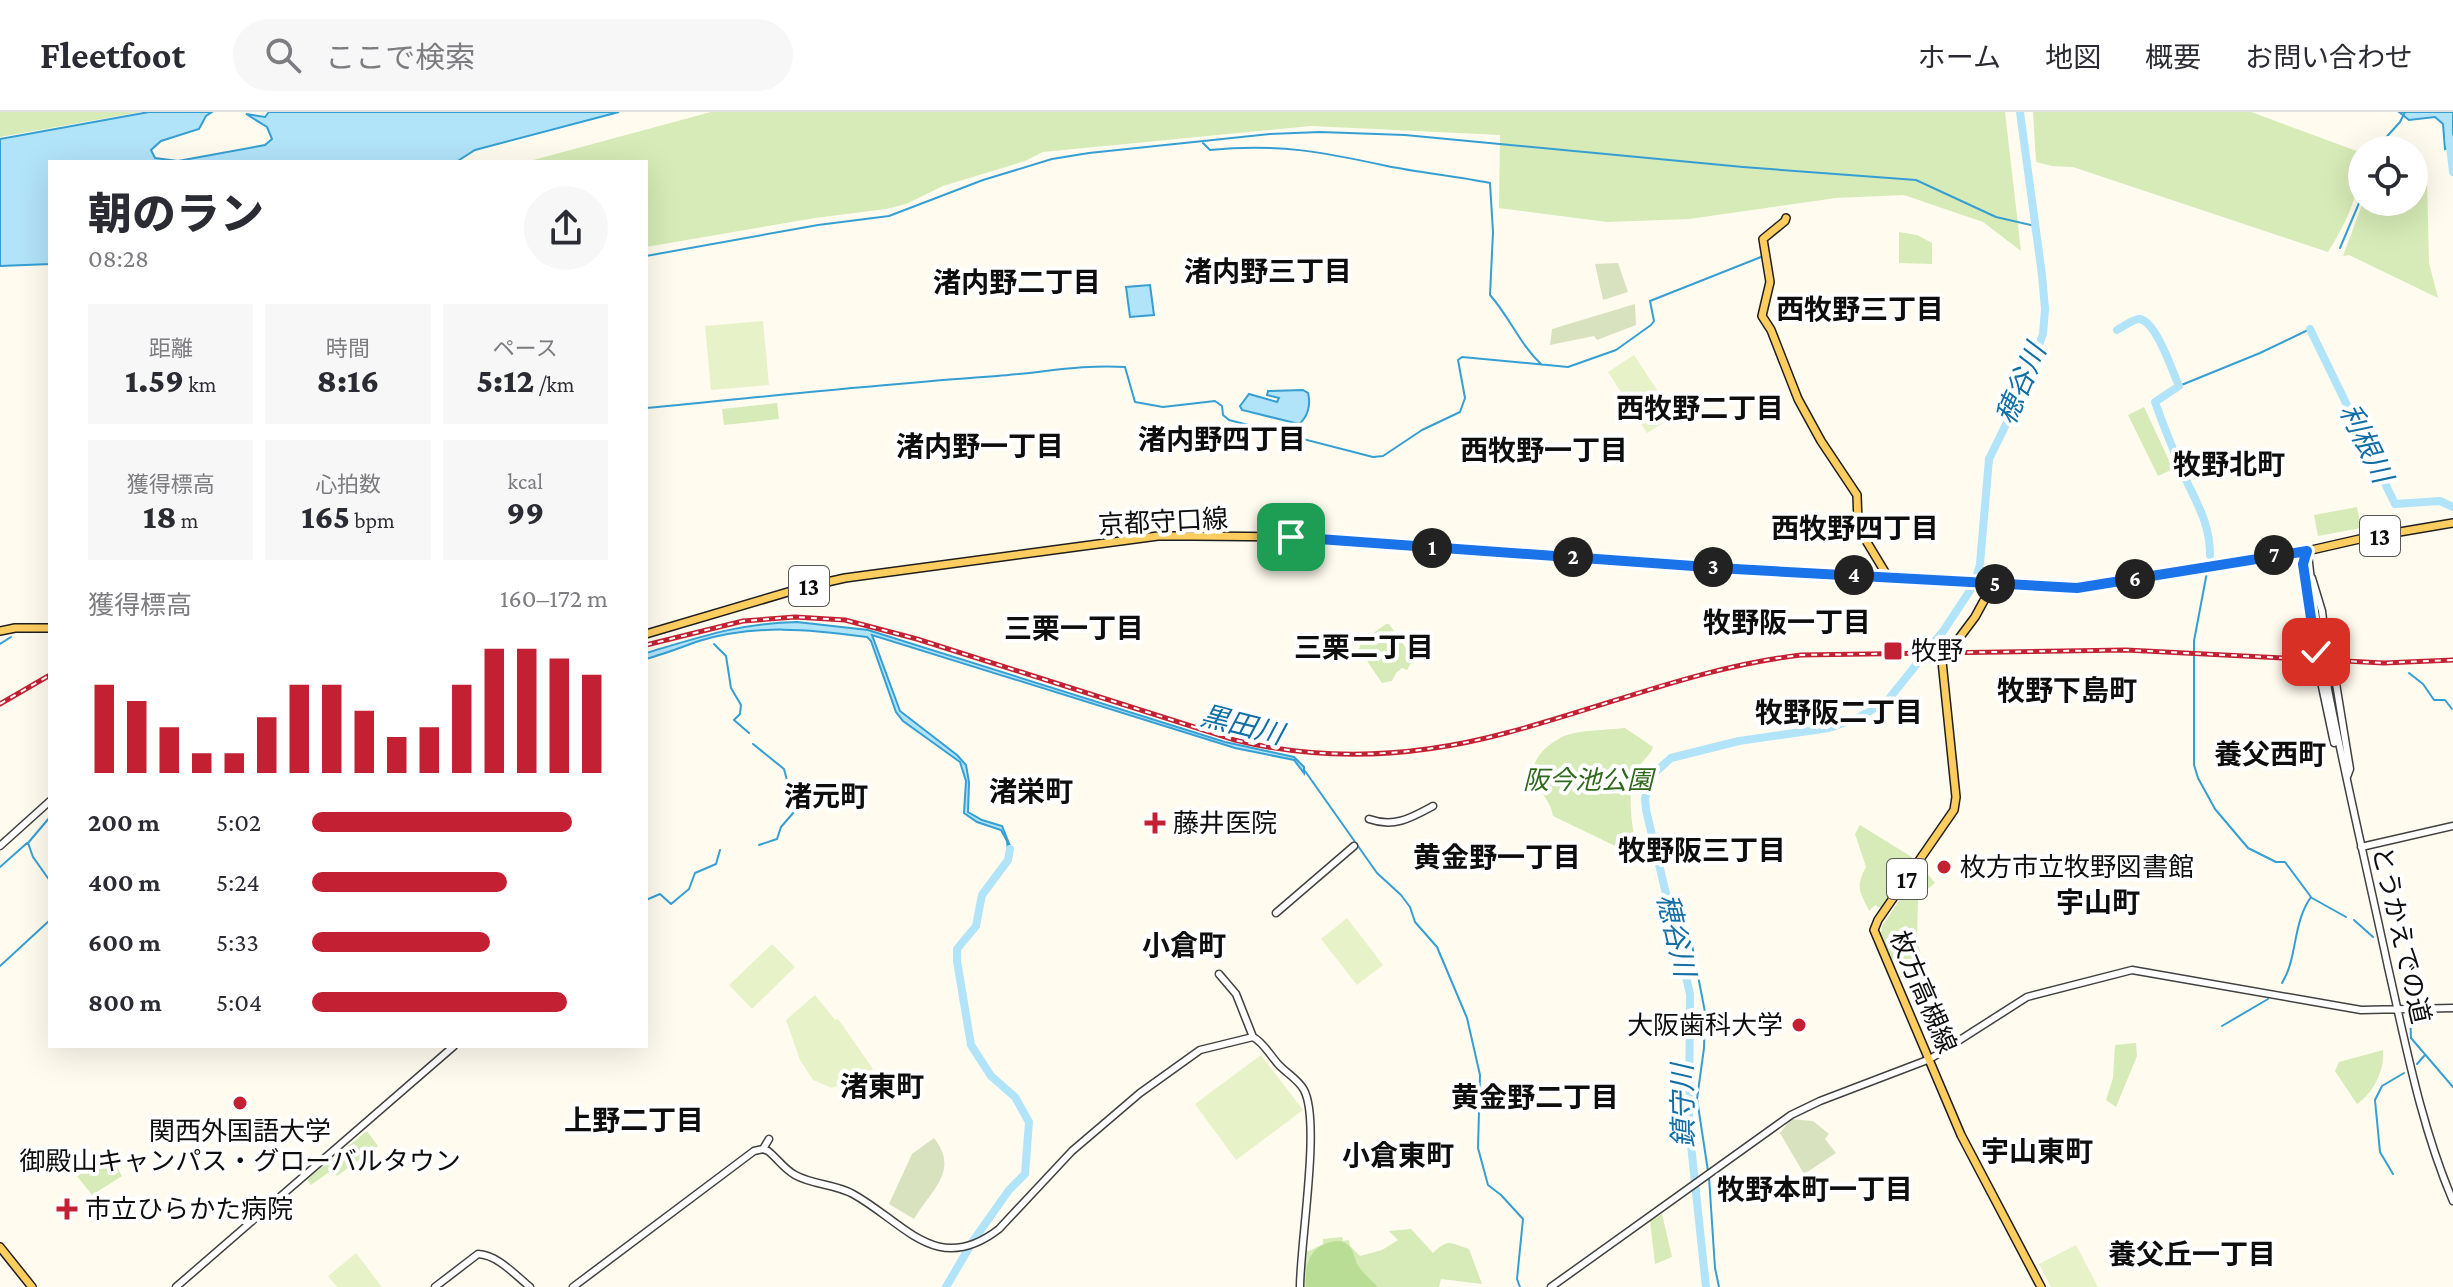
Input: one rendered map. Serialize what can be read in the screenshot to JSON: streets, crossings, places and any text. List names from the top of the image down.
{
  "streets": {
    "main road": [
      "京都守口線",
      "13",
      "17",
      "枚方高槻線"
    ],
    "street": ["とうかえでの道"]
  },
  "crossings": [
    ["京都守口線", "枚方高槻線"]
  ],
  "districts": [
    "渚内野三丁目",
    "渚内野二丁目",
    "西牧野三丁目",
    "西牧野二丁目",
    "渚内野四丁目",
    "渚内野一丁目",
    "西牧野一丁目",
    "牧野北町",
    "西牧野四丁目",
    "牧野阪一丁目",
    "三栗一丁目",
    "三栗二丁目",
    "牧野下島町",
    "牧野阪二丁目",
    "養父西町",
    "渚栄町",
    "渚元町",
    "牧野阪三丁目",
    "黄金野一丁目",
    "宇山町",
    "小倉町",
    "渚東町",
    "黄金野二丁目",
    "上野二丁目",
    "宇山東町",
    "小倉東町",
    "牧野本町一丁目",
    "養父丘一丁目"
  ],
  "water": [
    "穂谷川",
    "利根川",
    "黒田川",
    "鎮守川"
  ],
  "parks": ["阪今池公園"],
  "places": {
    "transit": ["牧野"],
    "health": ["藤井医院", "市立ひらかた病院"],
    "other": ["枚方市立牧野図書館", "大阪歯科大学", "関西外国語大学 御殿山キャンパス・グローバルタウン"]
  },
  "page": {
    "header": "Fleetfoot",
    "search": "ここで検索",
    "nav": [
      "ホーム",
      "地図",
      "概要",
      "お問い合わせ"
    ],
    "heading": ["朝のラン", "08:28"],
    "stats": [
      ["距離", "1.59 km"],
      ["時間", "8:16"],
      ["ペース", "5:12 /km"],
      ["獲得標高", "18 m"],
      ["心拍数", "165 bpm"],
      ["kcal", "99"]
    ],
    "pins": [
      "1",
      "7",
      "2",
      "3",
      "4",
      "6",
      "5"
    ],
    "chart": ["獲得標高", "160–172 m"],
    "list": [
      {
        "name": "200 m",
        "note": "5:02"
      },
      {
        "name": "400 m",
        "note": "5:24"
      },
      {
        "name": "600 m",
        "note": "5:33"
      },
      {
        "name": "800 m",
        "note": "5:04"
      }
    ]
  }
}
